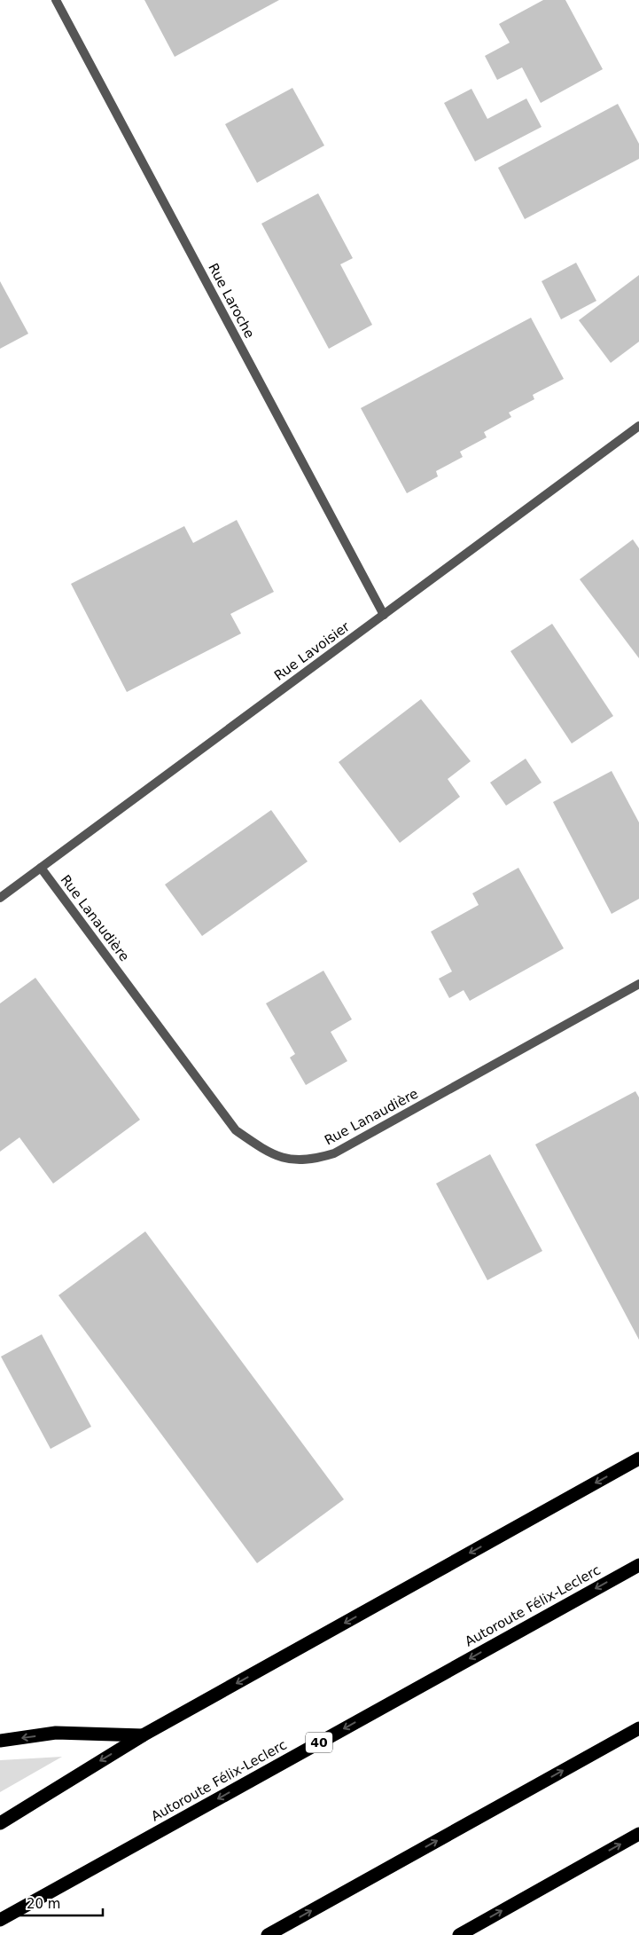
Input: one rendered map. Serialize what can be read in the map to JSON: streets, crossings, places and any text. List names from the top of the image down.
{
  "streets": {
    "highway": ["Autoroute Félix-Leclerc", "40"],
    "street": ["Rue Laroche", "Rue Lavoisier", "Rue Lanaudière"]
  },
  "crossings": [
    ["Rue Laroche", "Rue Lavoisier"],
    ["Rue Lavoisier", "Rue Lanaudière"]
  ],
  "scale_bar": "20 m"
}
